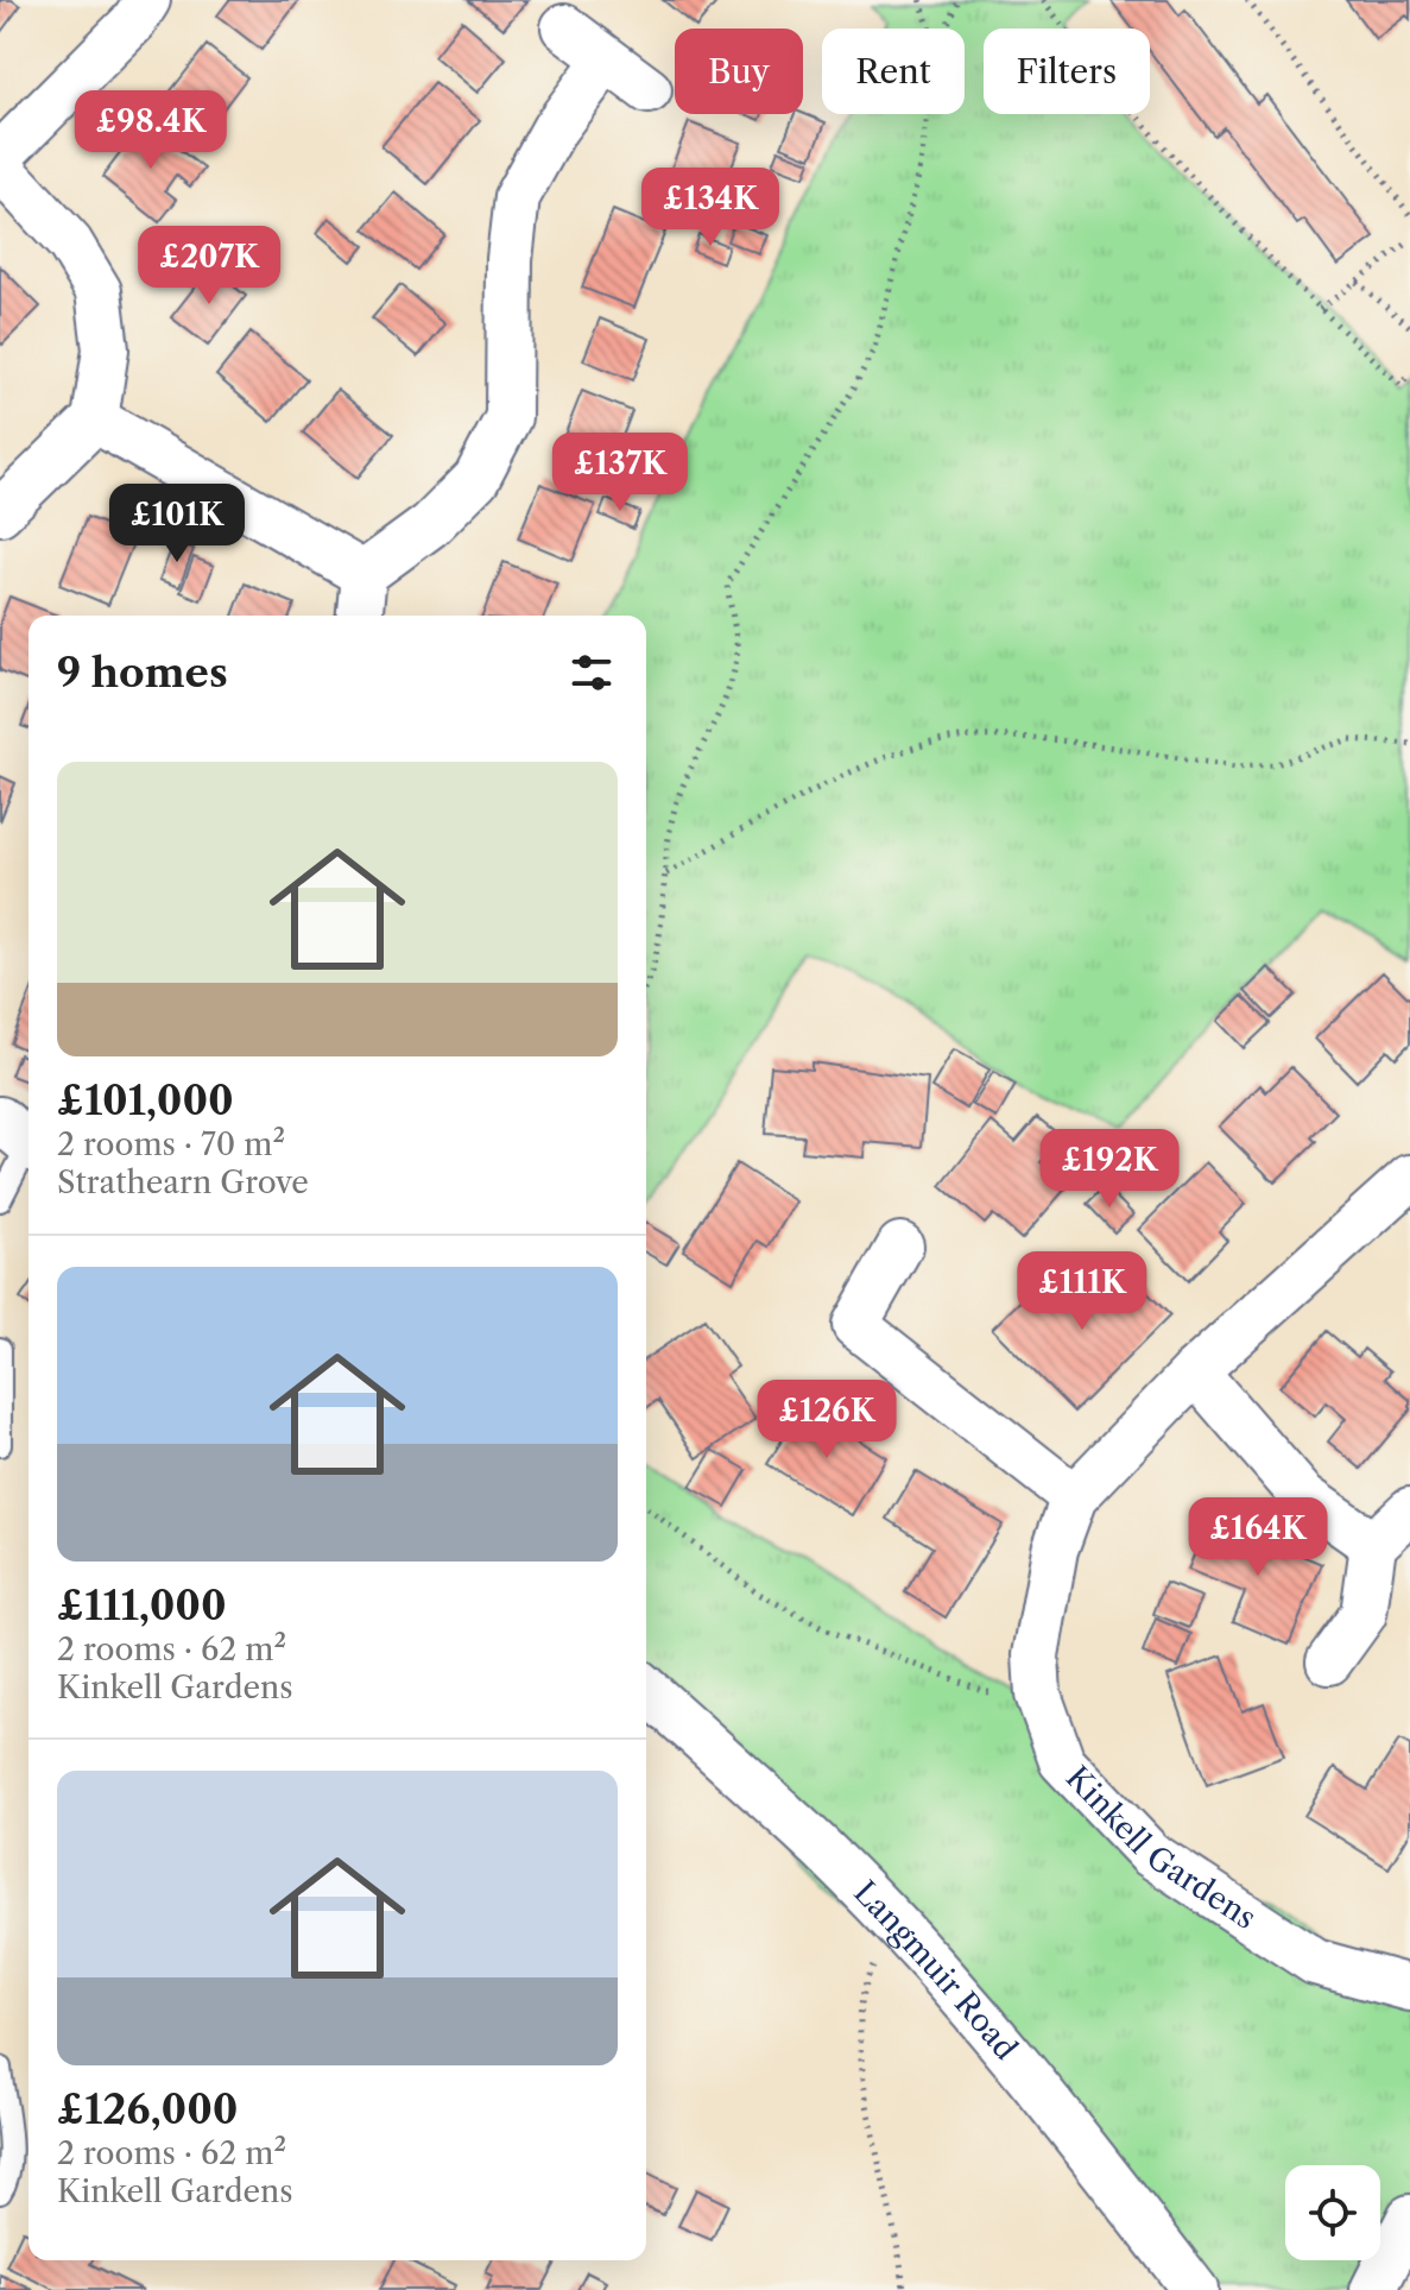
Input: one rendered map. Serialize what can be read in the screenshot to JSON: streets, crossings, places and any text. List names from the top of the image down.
{
  "streets": {
    "street": ["Kinkell Gardens", "Langmuir Road"]
  },
  "page": {
    "chip": ["Buy", "Rent", "Filters"],
    "price": [
      "£98.4K",
      "£134K",
      "£207K",
      "£137K",
      "£101K",
      "£192K",
      "£111K",
      "£126K",
      "£164K"
    ],
    "heading": "9 homes",
    "list": [
      {
        "name": "£101,000",
        "note": "2 rooms · 70 m² · Strathearn Grove"
      },
      {
        "name": "£111,000",
        "note": "2 rooms · 62 m² · Kinkell Gardens"
      },
      {
        "name": "£126,000",
        "note": "2 rooms · 62 m² · Kinkell Gardens"
      }
    ]
  }
}
